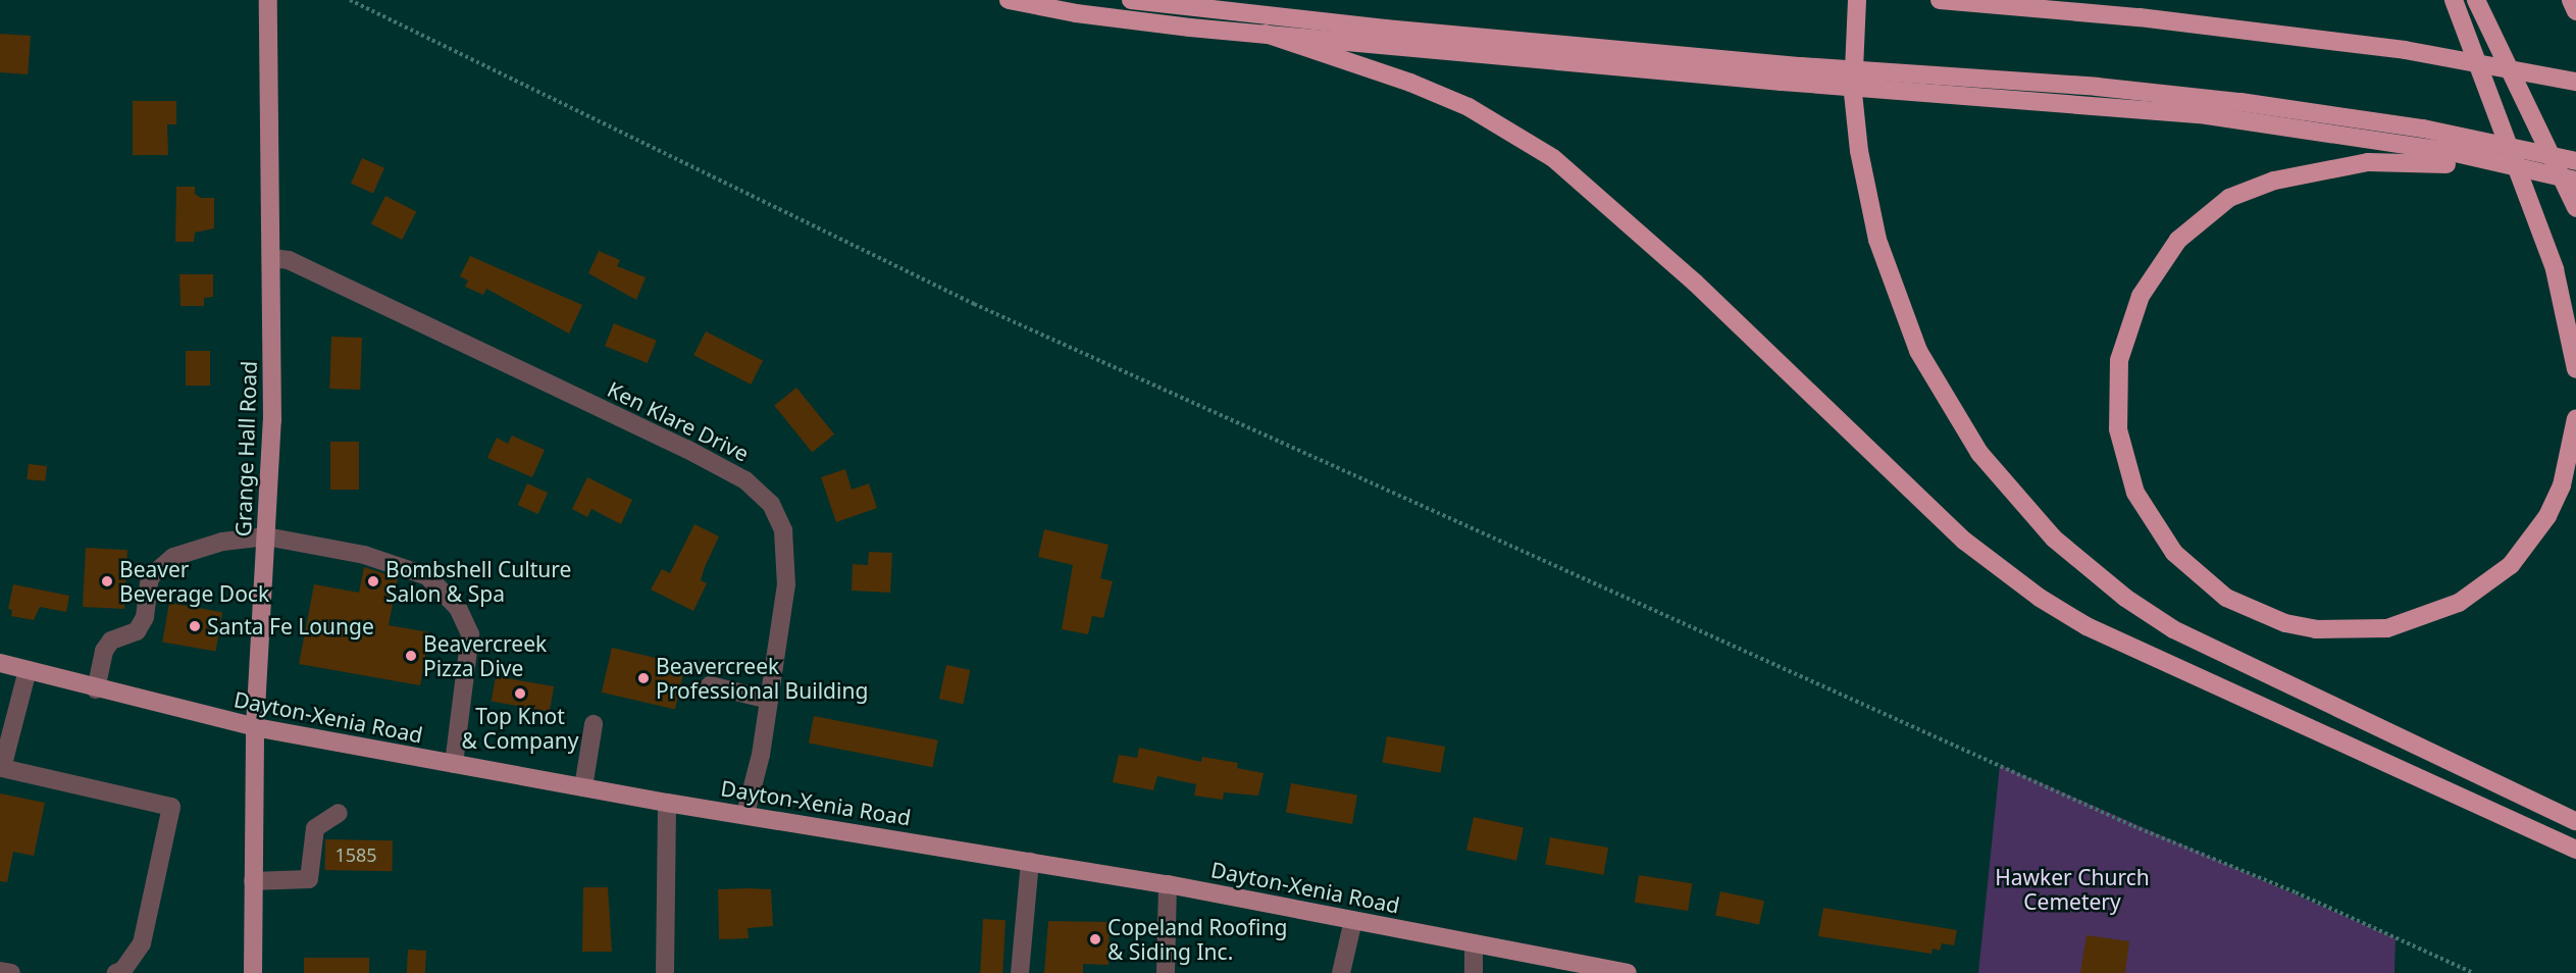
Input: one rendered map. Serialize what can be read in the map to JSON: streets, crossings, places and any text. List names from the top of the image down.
{
  "streets": {
    "main road": ["Grange Hall Road", "Dayton-Xenia Road"],
    "street": ["Ken Klare Drive"]
  },
  "crossings": [
    ["Ken Klare Drive", "Grange Hall Road"],
    ["Ken Klare Drive", "Dayton-Xenia Road"],
    ["Grange Hall Road", "Dayton-Xenia Road"]
  ],
  "parks": ["Hawker Church Cemetery"],
  "places": [
    "Beaver Beverage Dock",
    "Bombshell Culture Salon & Spa",
    "Santa Fe Lounge",
    "Beavercreek Pizza Dive",
    "Beavercreek Professional Building",
    "Top Knot & Company",
    "Copeland Roofing & Siding Inc."
  ],
  "house_numbers": ["1585"]
}
